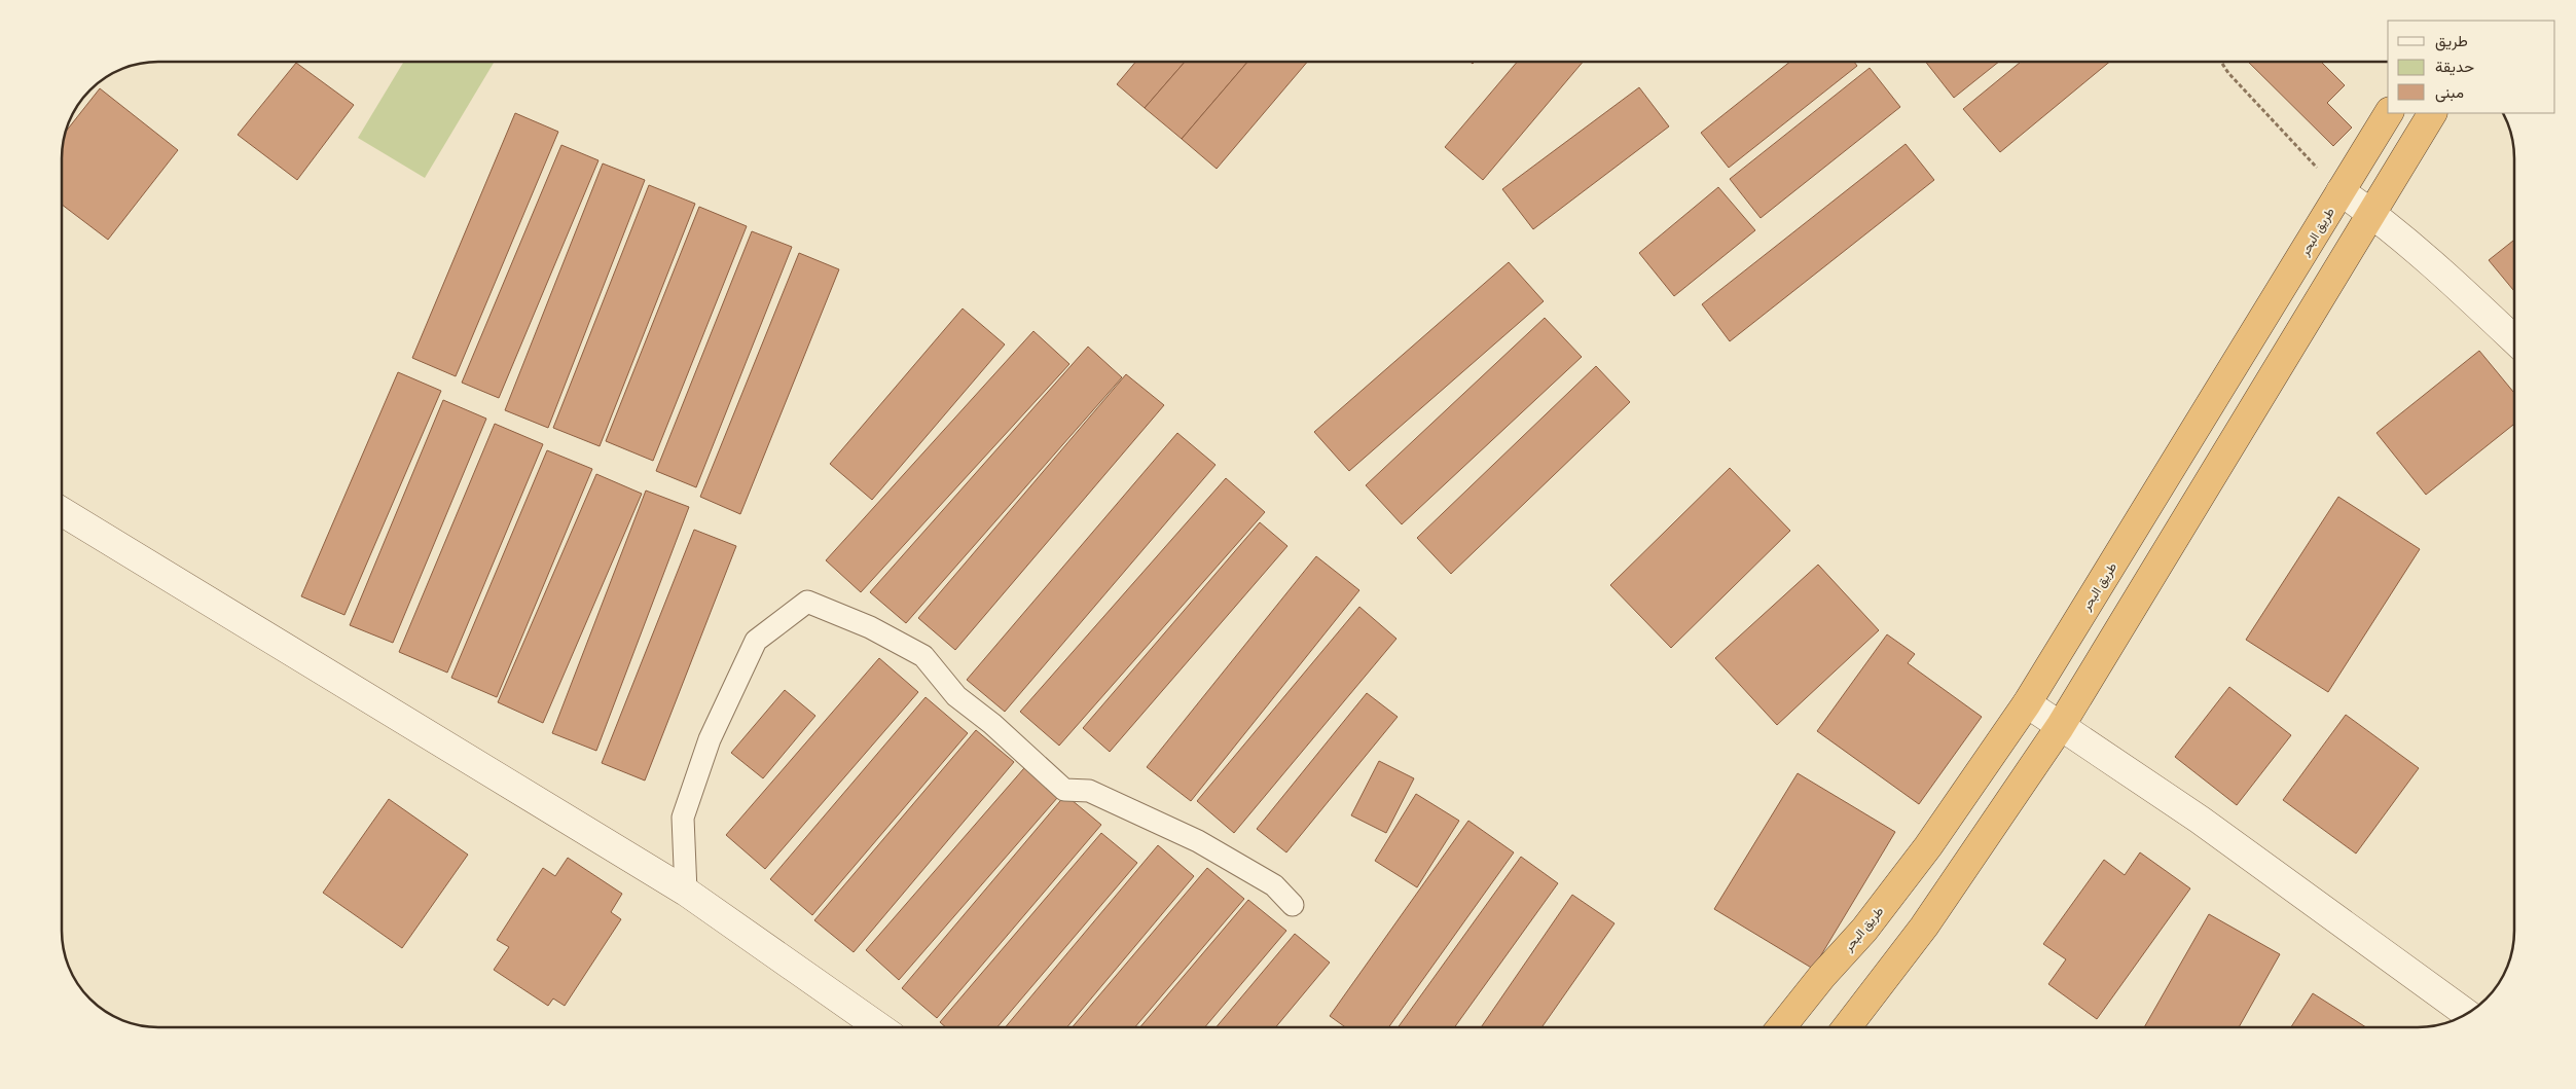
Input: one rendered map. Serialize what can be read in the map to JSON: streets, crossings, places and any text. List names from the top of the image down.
{
  "streets": {
    "highway": ["طريق البحر"]
  },
  "legend": ["طريق", "حديقة", "مبنى"]
}
